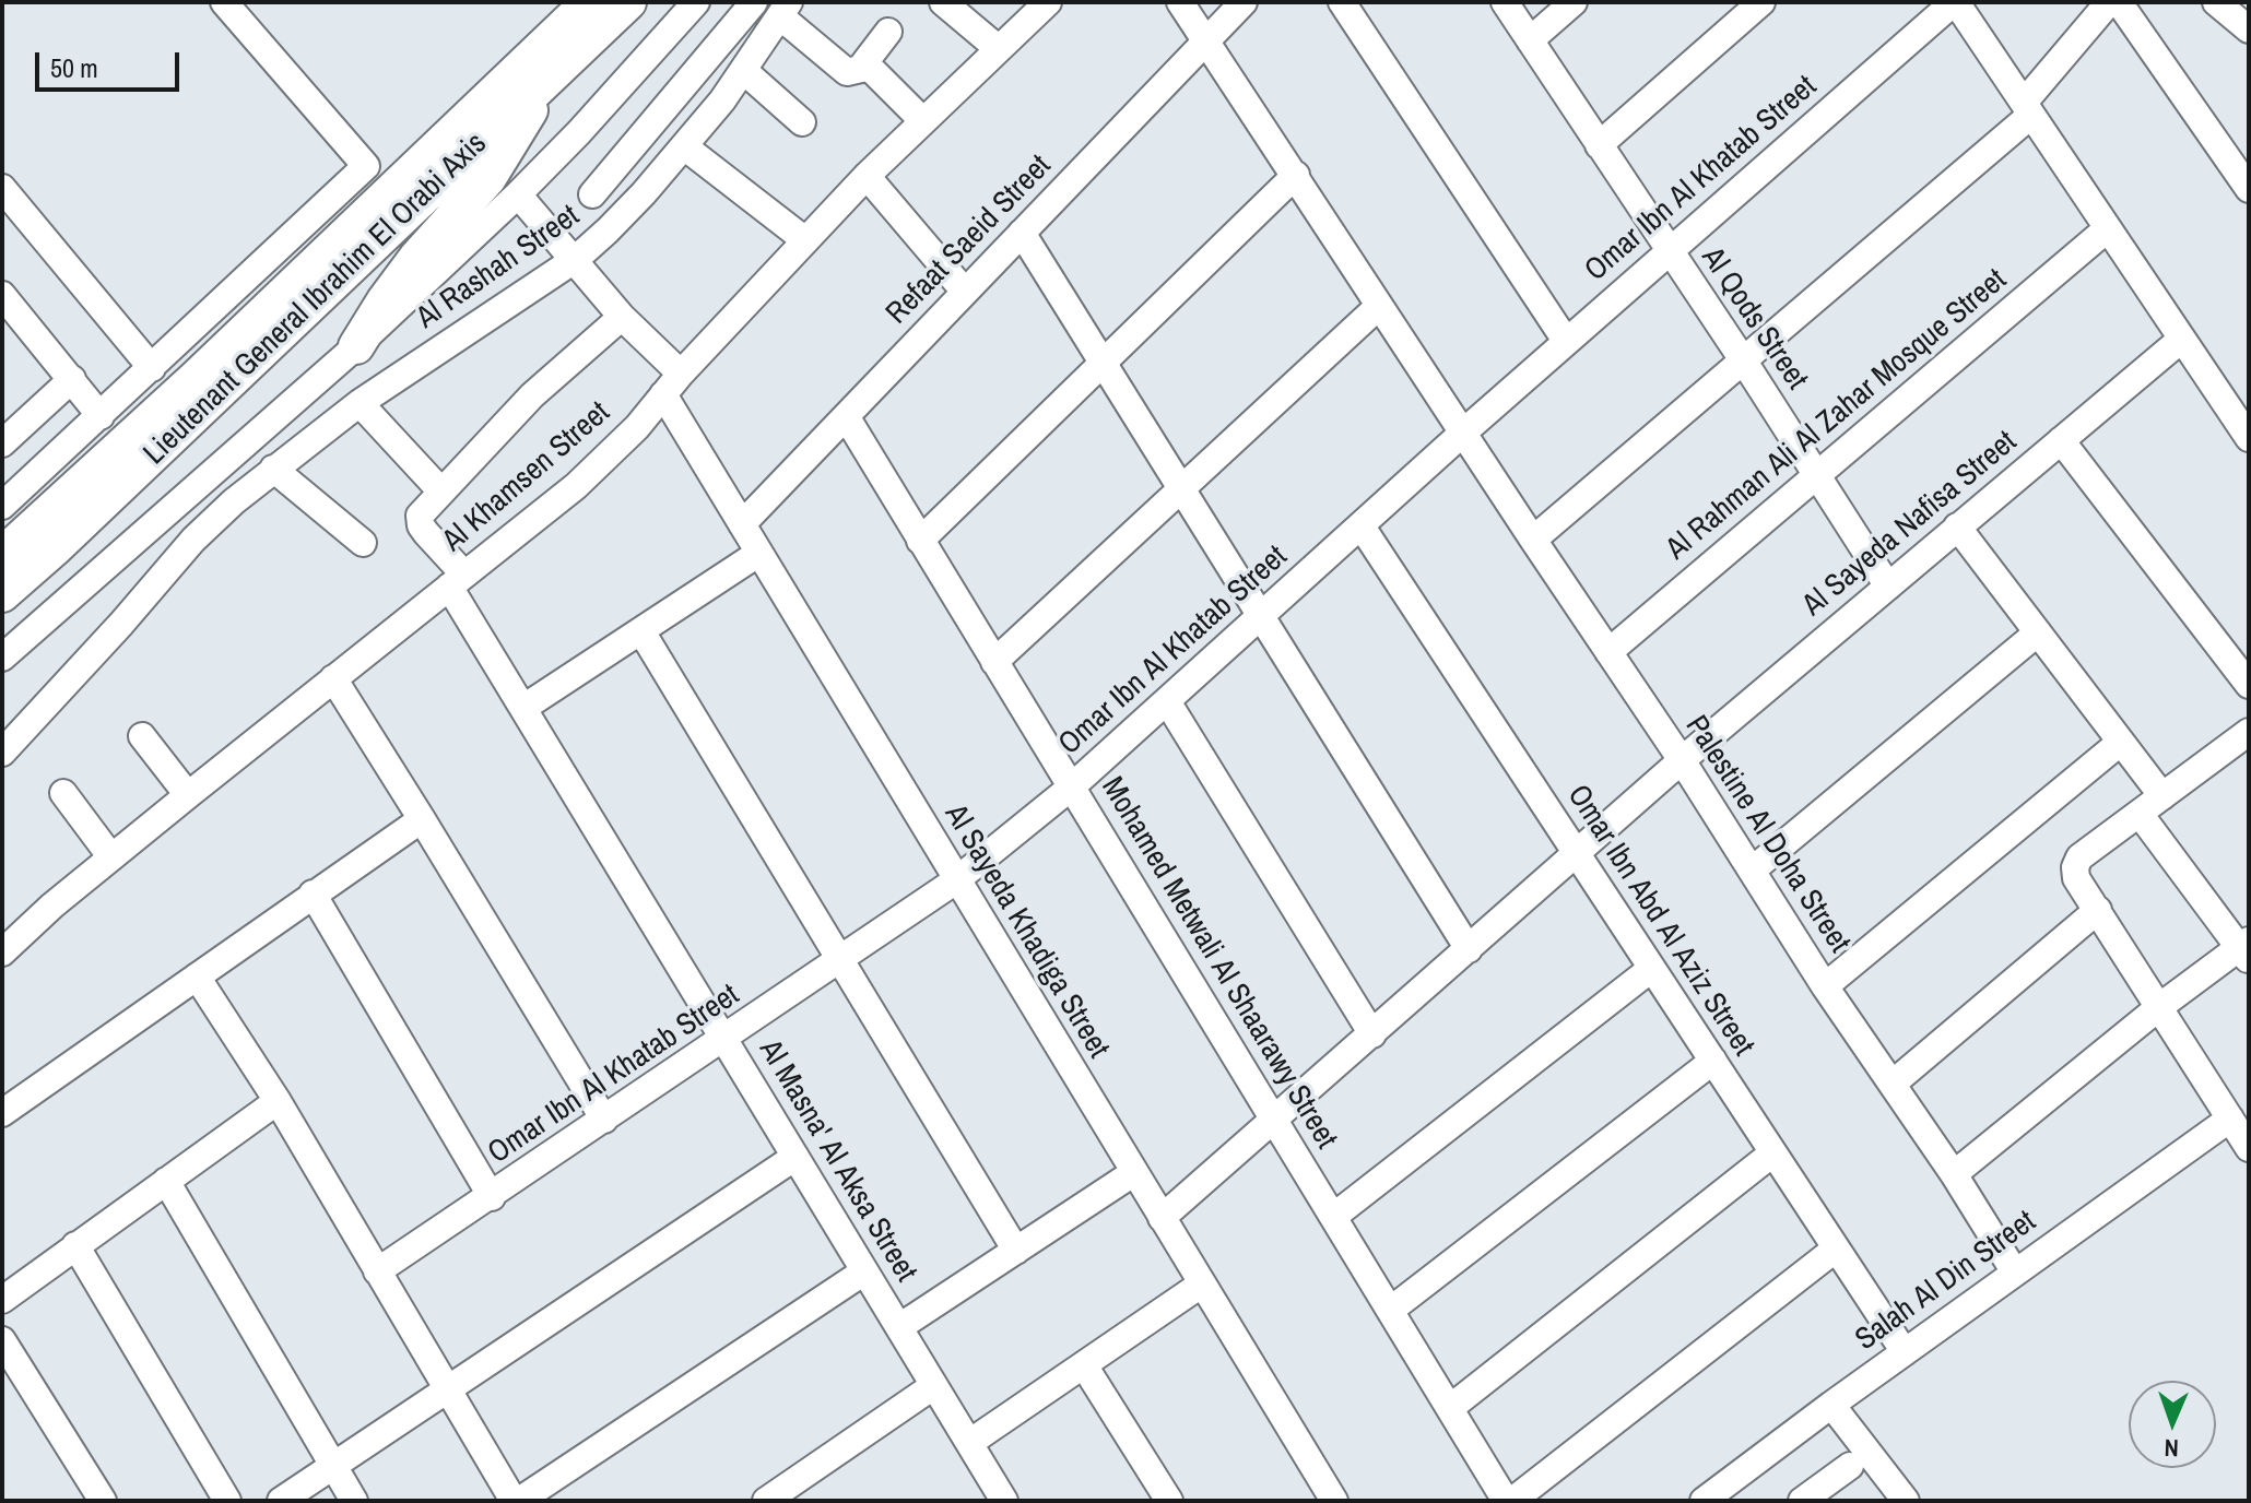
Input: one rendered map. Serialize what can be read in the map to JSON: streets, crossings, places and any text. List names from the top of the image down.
{
  "streets": {
    "main road": ["Lieutenant General Ibrahim El Orabi Axis"],
    "street": [
      "Omar Ibn Al Khatab Street",
      "Refaat Saeid Street",
      "Al Rashah Street",
      "Al Qods Street",
      "Al Rahman Ali Al Zahar Mosque Street",
      "Al Khamsen Street",
      "Al Sayeda Nafisa Street",
      "Palestine Al Doha Street",
      "Omar Ibn Abd Al Aziz Street",
      "Al Sayeda Khadiga Street",
      "Mohamed Metwali Al Shaarawy Street",
      "Al Masna' Al Aksa Street",
      "Salah Al Din Street"
    ]
  },
  "crossings": [
    ["Omar Ibn Al Khatab Street", "Al Qods Street"],
    ["Omar Ibn Al Khatab Street", "Palestine Al Doha Street"],
    ["Omar Ibn Al Khatab Street", "Omar Ibn Abd Al Aziz Street"],
    ["Omar Ibn Al Khatab Street", "Al Sayeda Khadiga Street"],
    ["Omar Ibn Al Khatab Street", "Mohamed Metwali Al Shaarawy Street"],
    ["Omar Ibn Al Khatab Street", "Al Masna' Al Aksa Street"],
    ["Refaat Saeid Street", "Palestine Al Doha Street"],
    ["Refaat Saeid Street", "Al Sayeda Khadiga Street"],
    ["Refaat Saeid Street", "Mohamed Metwali Al Shaarawy Street"],
    ["Al Rashah Street", "Al Sayeda Khadiga Street"],
    ["Al Qods Street", "Al Rahman Ali Al Zahar Mosque Street"],
    ["Al Qods Street", "Al Sayeda Nafisa Street"],
    ["Al Rahman Ali Al Zahar Mosque Street", "Palestine Al Doha Street"],
    ["Al Khamsen Street", "Al Sayeda Khadiga Street"],
    ["Al Khamsen Street", "Al Masna' Al Aksa Street"],
    ["Al Sayeda Nafisa Street", "Palestine Al Doha Street"],
    ["Al Sayeda Nafisa Street", "Omar Ibn Abd Al Aziz Street"],
    ["Al Sayeda Nafisa Street", "Al Sayeda Khadiga Street"],
    ["Al Sayeda Nafisa Street", "Mohamed Metwali Al Shaarawy Street"],
    ["Palestine Al Doha Street", "Salah Al Din Street"],
    ["Omar Ibn Abd Al Aziz Street", "Salah Al Din Street"]
  ],
  "scale_bar": "50 m",
  "north": "bottom"
}
